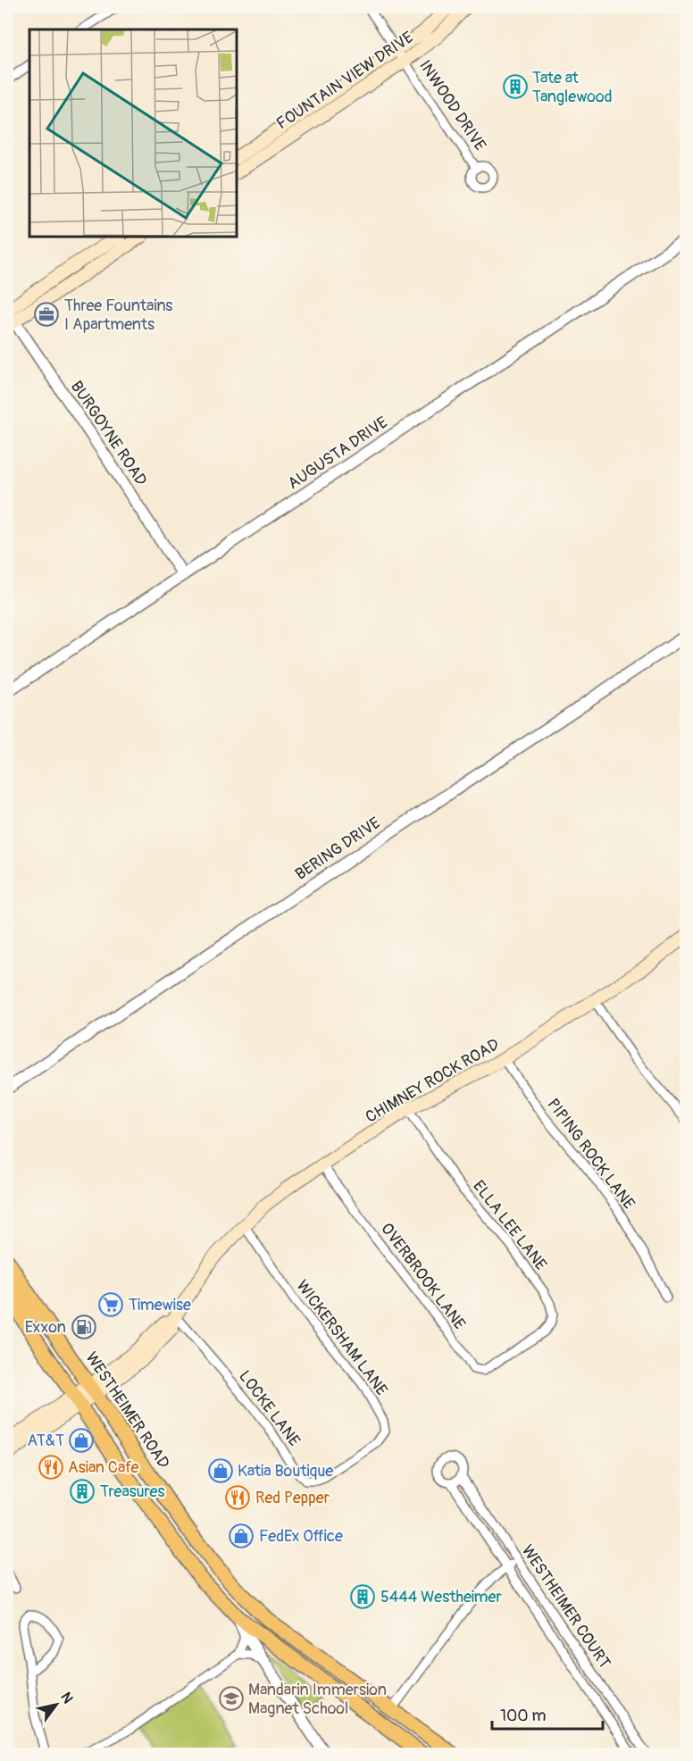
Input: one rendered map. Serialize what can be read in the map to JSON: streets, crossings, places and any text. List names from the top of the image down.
{
  "streets": {
    "main road": ["FOUNTAIN VIEW DRIVE", "CHIMNEY ROCK ROAD", "WESTHEIMER ROAD"],
    "street": [
      "INWOOD DRIVE",
      "BURGOYNE ROAD",
      "AUGUSTA DRIVE",
      "BERING DRIVE",
      "PIPING ROCK LANE",
      "ELLA LEE LANE",
      "OVERBROOK LANE",
      "WICKERSHAM LANE",
      "LOCKE LANE",
      "WESTHEIMER COURT"
    ]
  },
  "crossings": [
    ["FOUNTAIN VIEW DRIVE", "INWOOD DRIVE"],
    ["BURGOYNE ROAD", "AUGUSTA DRIVE"],
    ["CHIMNEY ROCK ROAD", "PIPING ROCK LANE"],
    ["CHIMNEY ROCK ROAD", "ELLA LEE LANE"],
    ["CHIMNEY ROCK ROAD", "OVERBROOK LANE"],
    ["CHIMNEY ROCK ROAD", "WICKERSHAM LANE"],
    ["CHIMNEY ROCK ROAD", "LOCKE LANE"],
    ["CHIMNEY ROCK ROAD", "WESTHEIMER ROAD"],
    ["ELLA LEE LANE", "OVERBROOK LANE"],
    ["WICKERSHAM LANE", "LOCKE LANE"]
  ],
  "places": {
    "building": ["Tate at Tanglewood", "Treasures", "5444 Westheimer"],
    "office": ["Three Fountains I Apartments"],
    "supermarket": ["Timewise"],
    "fuel station": ["Exxon"],
    "shop": ["AT&T", "Katia Boutique", "FedEx Office"],
    "restaurant": ["Asian Cafe", "Red Pepper"],
    "school or university": ["Mandarin Immersion Magnet School"]
  },
  "scale_bar": "100 m",
  "north": "top right"
}
